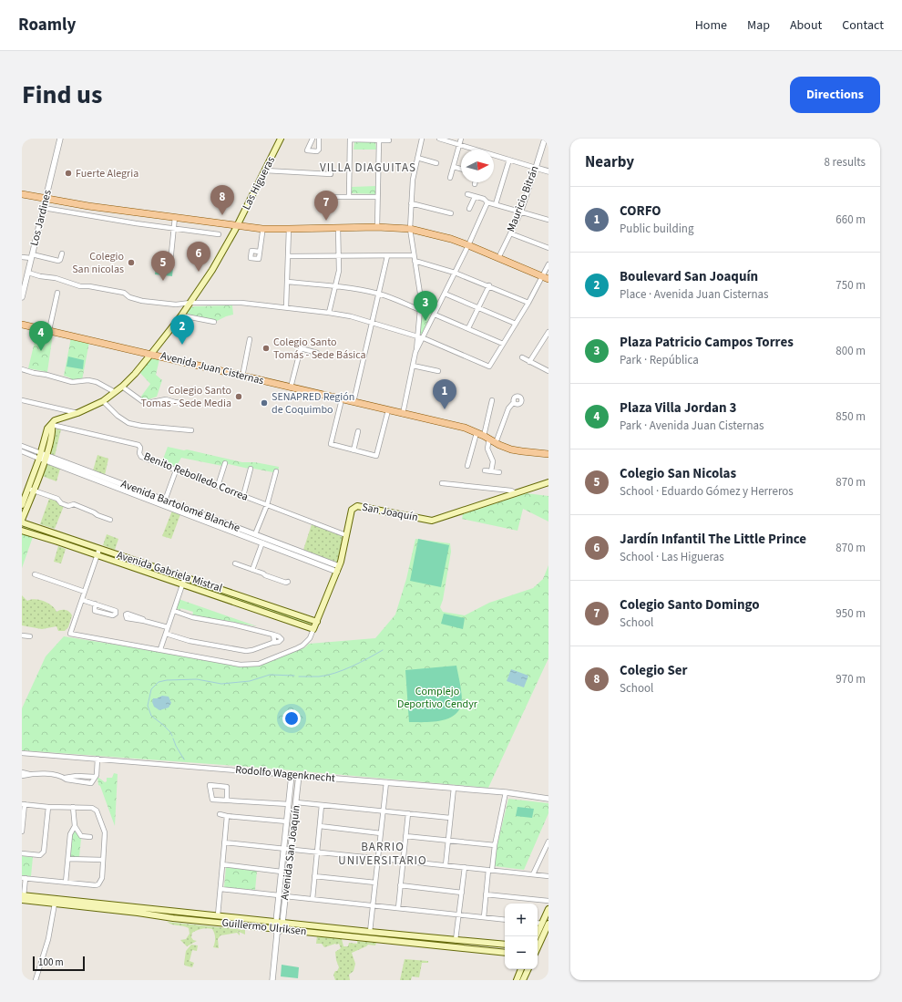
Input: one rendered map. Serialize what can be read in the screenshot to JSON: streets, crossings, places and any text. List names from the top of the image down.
{
  "streets": {
    "main road": [
      "Las Higueras",
      "Avenida Juan Cisternas",
      "San Joaquín",
      "Avenida Gabriela Mistral",
      "Guillermo Ulriksen"
    ],
    "street": [
      "Mauricio Bitrán",
      "Los Jardines",
      "Benito Rebolledo Correa",
      "Avenida Bartolomé Blanche",
      "Rodolfo Wagenknecht",
      "Avenida San Joaquín"
    ]
  },
  "crossings": [
    ["Las Higueras", "Avenida Juan Cisternas"],
    ["Las Higueras", "Benito Rebolledo Correa"],
    ["Benito Rebolledo Correa", "San Joaquín"],
    ["Avenida Bartolomé Blanche", "San Joaquín"],
    ["San Joaquín", "Avenida Gabriela Mistral"],
    ["Rodolfo Wagenknecht", "Avenida San Joaquín"],
    ["Avenida San Joaquín", "Guillermo Ulriksen"]
  ],
  "districts": ["VILLA DIAGUITAS", "BARRIO UNIVERSITARIO"],
  "parks": ["Complejo Deportivo Cendyr"],
  "places": [
    "Fuerte Alegria",
    "Colegio San nicolas",
    "Colegio Santo Tomás - Sede Básica",
    "Colegio Santo Tomas - Sede Media",
    "SENAPRED Región de Coquimbo"
  ],
  "scale_bar": "100 m",
  "north": "right",
  "page": {
    "header": "Roamly",
    "nav": [
      "Home",
      "Map",
      "About",
      "Contact"
    ],
    "title": "Find us",
    "buttons": "Directions",
    "heading": ["Nearby", "8 results"],
    "pins": [
      "8",
      "7",
      "6",
      "5",
      "3",
      "2",
      "4",
      "1"
    ],
    "list": [
      {
        "mark": "1",
        "name": "CORFO",
        "note": "Public building",
        "value": "660 m"
      },
      {
        "mark": "2",
        "name": "Boulevard San Joaquín",
        "note": "Place · Avenida Juan Cisternas",
        "value": "750 m"
      },
      {
        "mark": "3",
        "name": "Plaza Patricio Campos Torres",
        "note": "Park · República",
        "value": "800 m"
      },
      {
        "mark": "4",
        "name": "Plaza Villa Jordan 3",
        "note": "Park · Avenida Juan Cisternas",
        "value": "850 m"
      },
      {
        "mark": "5",
        "name": "Colegio San Nicolas",
        "note": "School · Eduardo Gómez y Herreros",
        "value": "870 m"
      },
      {
        "mark": "6",
        "name": "Jardín Infantil The Little Prince",
        "note": "School · Las Higueras",
        "value": "870 m"
      },
      {
        "mark": "7",
        "name": "Colegio Santo Domingo",
        "note": "School",
        "value": "950 m"
      },
      {
        "mark": "8",
        "name": "Colegio Ser",
        "note": "School",
        "value": "970 m"
      }
    ],
    "map_buttons": ["+", "−"],
    "scale": "100 m"
  }
}
